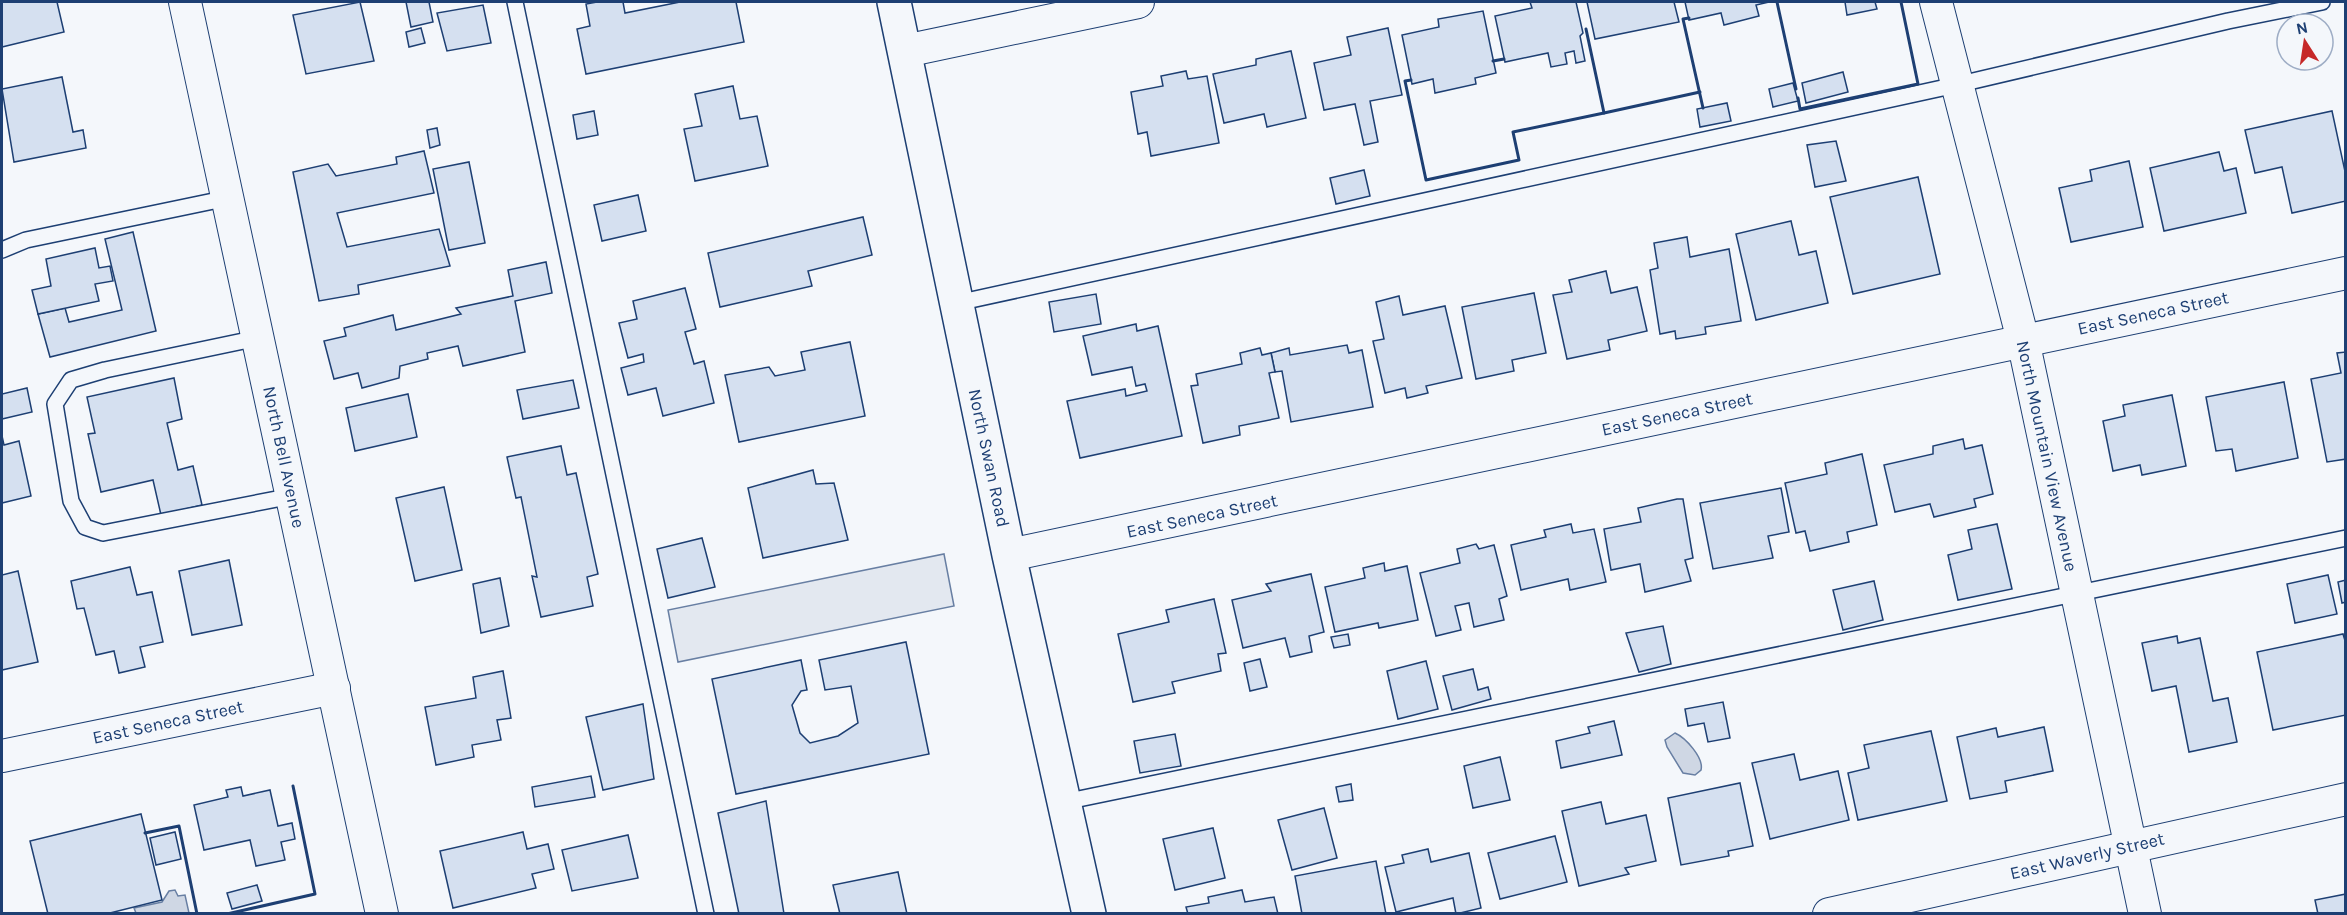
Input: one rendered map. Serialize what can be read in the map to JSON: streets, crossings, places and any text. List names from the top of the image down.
{
  "streets": {
    "main road": ["North Swan Road"],
    "street": [
      "East Seneca Street",
      "North Mountain View Avenue",
      "North Bell Avenue",
      "East Waverly Street"
    ]
  },
  "crossings": [
    ["East Seneca Street", "North Mountain View Avenue"],
    ["East Seneca Street", "North Bell Avenue"],
    ["East Seneca Street", "North Swan Road"],
    ["North Mountain View Avenue", "East Waverly Street"]
  ],
  "north": "top"
}
